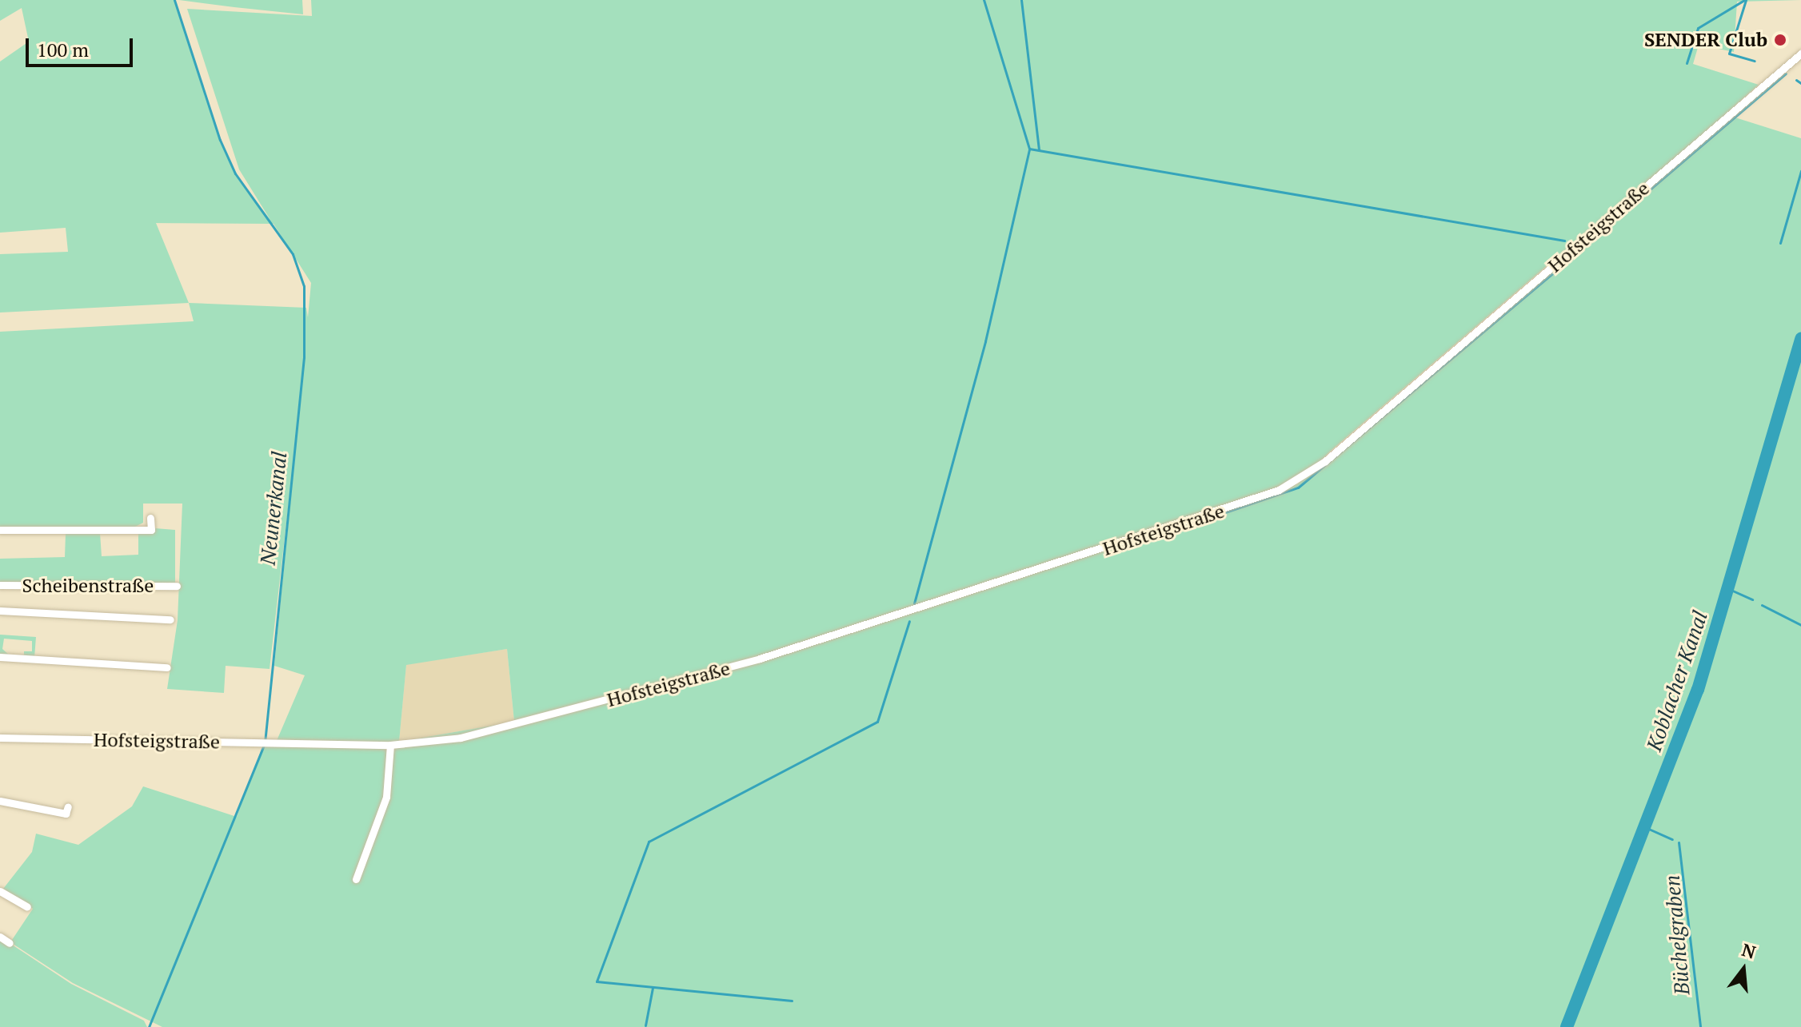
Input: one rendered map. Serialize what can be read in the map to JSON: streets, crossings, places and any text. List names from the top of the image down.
{
  "streets": {
    "street": ["Hofsteigstraße", "Scheibenstraße"]
  },
  "water": ["Neunerkanal", "Koblacher Kanal", "Büchelgraben"],
  "places": ["SENDER Club"],
  "scale_bar": "100 m",
  "north": "top"
}
